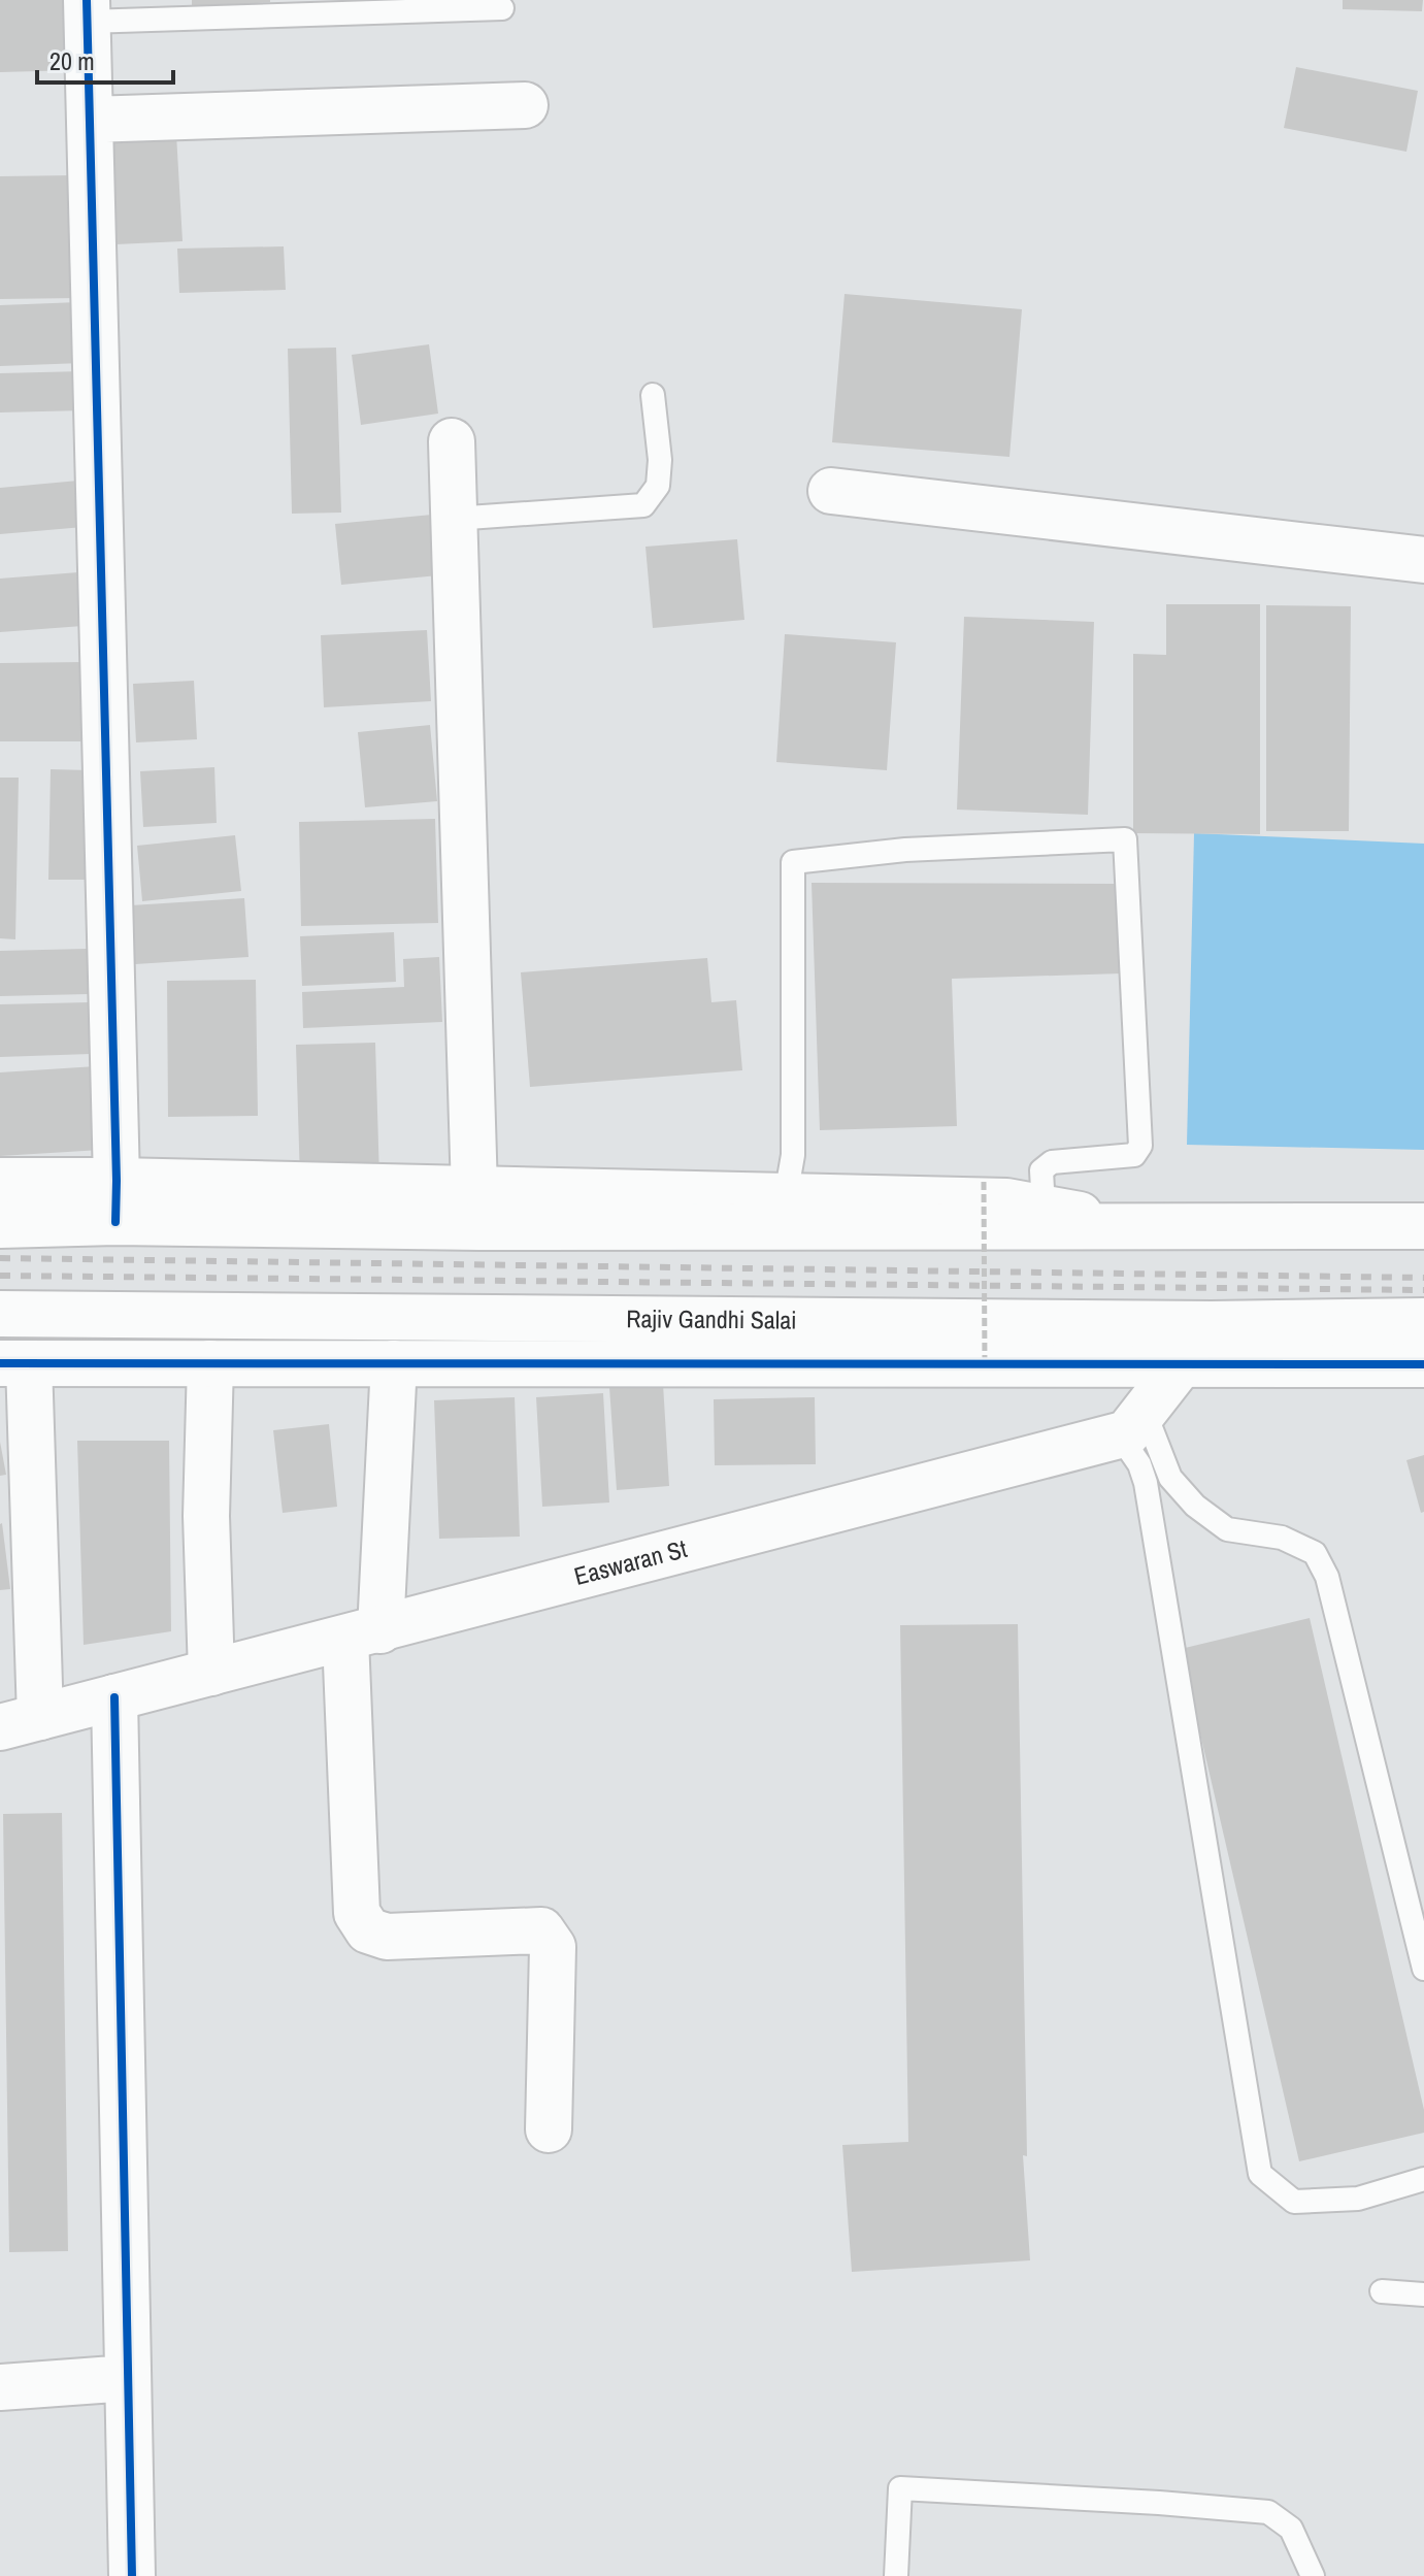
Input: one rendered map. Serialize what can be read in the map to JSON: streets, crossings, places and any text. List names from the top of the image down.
{
  "streets": {
    "street": ["Rajiv Gandhi Salai", "Easwaran St"]
  },
  "scale_bar": "20 m"
}
